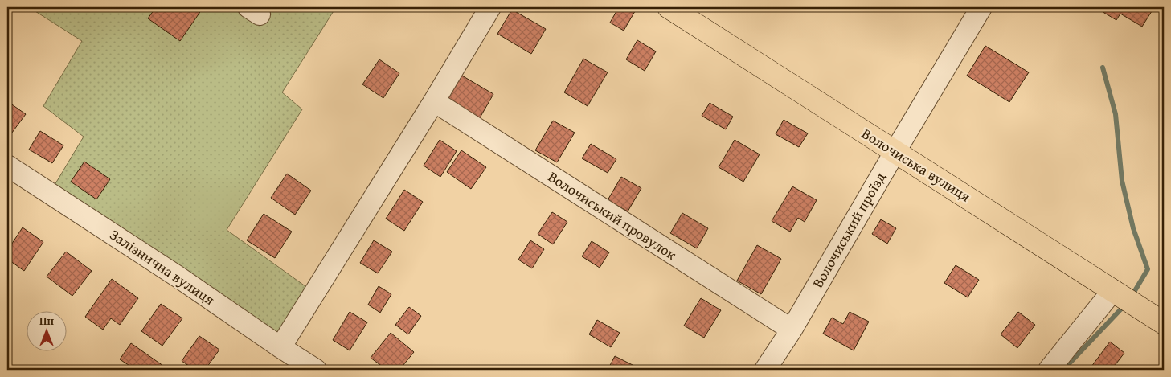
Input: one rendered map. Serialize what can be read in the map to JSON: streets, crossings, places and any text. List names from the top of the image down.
{
  "streets": {
    "main road": ["Волочиська вулиця"],
    "street": ["Волочиський провулок", "Волочиський проїзд", "Залізнична вулиця"]
  },
  "crossings": [
    ["Волочиська вулиця", "Волочиський проїзд"],
    ["Волочиський провулок", "Волочиський проїзд"]
  ],
  "north": "top"
}
